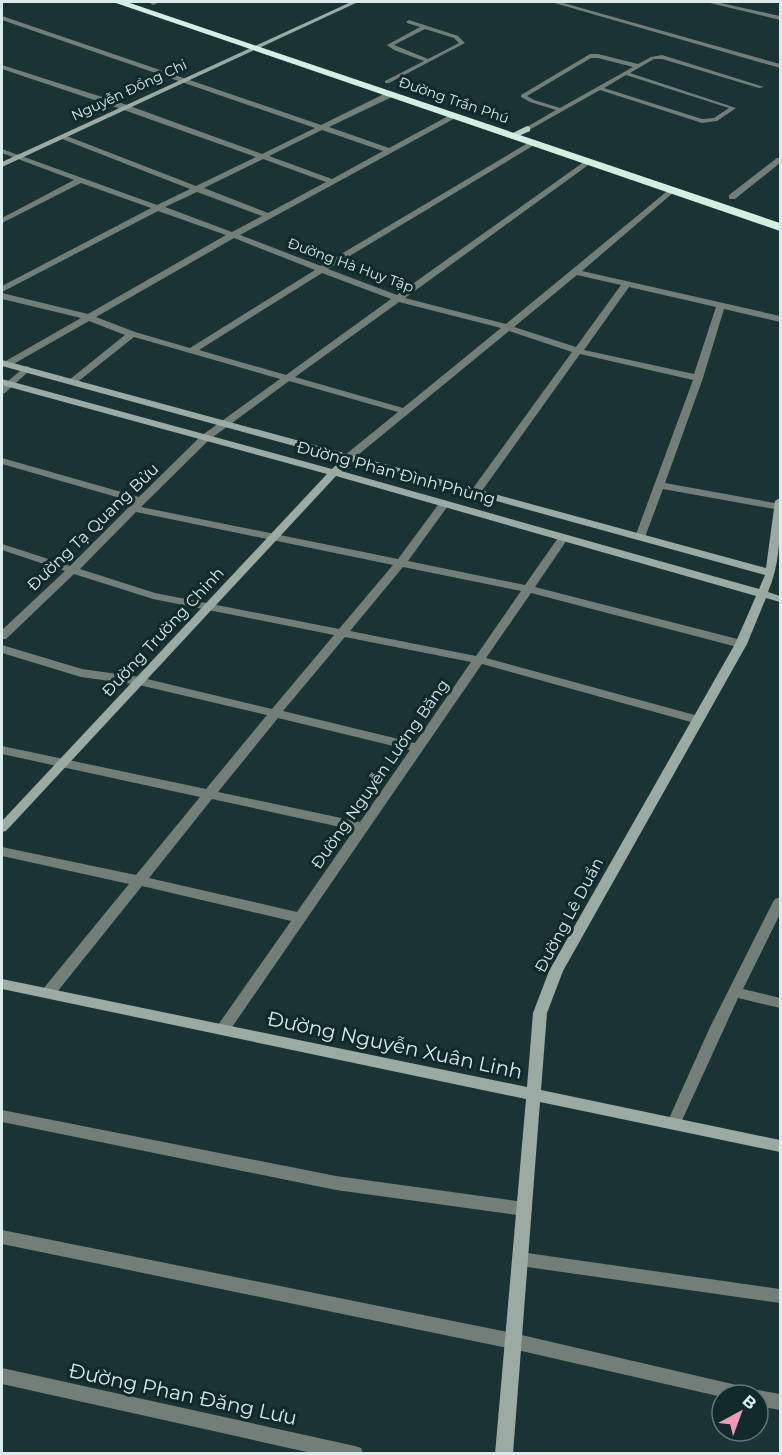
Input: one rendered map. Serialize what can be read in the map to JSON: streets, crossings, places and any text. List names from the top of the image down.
{
  "streets": {
    "highway": ["Đường Trần Phú"],
    "street": [
      "Nguyễn Đổng Chi",
      "Đường Hà Huy Tập",
      "Đường Phan Đình Phùng",
      "Đường Tạ Quang Bửu",
      "Đường Trường Chinh",
      "Đường Nguyễn Lương Băng",
      "Đường Lê Duẩn",
      "Đường Nguyễn Xuân Linh",
      "Đường Phan Đăng Lưu"
    ]
  },
  "crossings": [
    ["Nguyễn Đổng Chi", "Đường Trần Phú"],
    ["Nguyễn Đổng Chi", "Đường Hà Huy Tập"],
    ["Đường Trần Phú", "Đường Tạ Quang Bửu"],
    ["Đường Hà Huy Tập", "Đường Tạ Quang Bửu"],
    ["Đường Phan Đình Phùng", "Đường Tạ Quang Bửu"],
    ["Đường Phan Đình Phùng", "Đường Trường Chinh"],
    ["Đường Phan Đình Phùng", "Đường Nguyễn Lương Băng"],
    ["Đường Phan Đình Phùng", "Đường Lê Duẩn"],
    ["Đường Nguyễn Lương Băng", "Đường Nguyễn Xuân Linh"],
    ["Đường Lê Duẩn", "Đường Nguyễn Xuân Linh"]
  ],
  "north": "top right"
}
